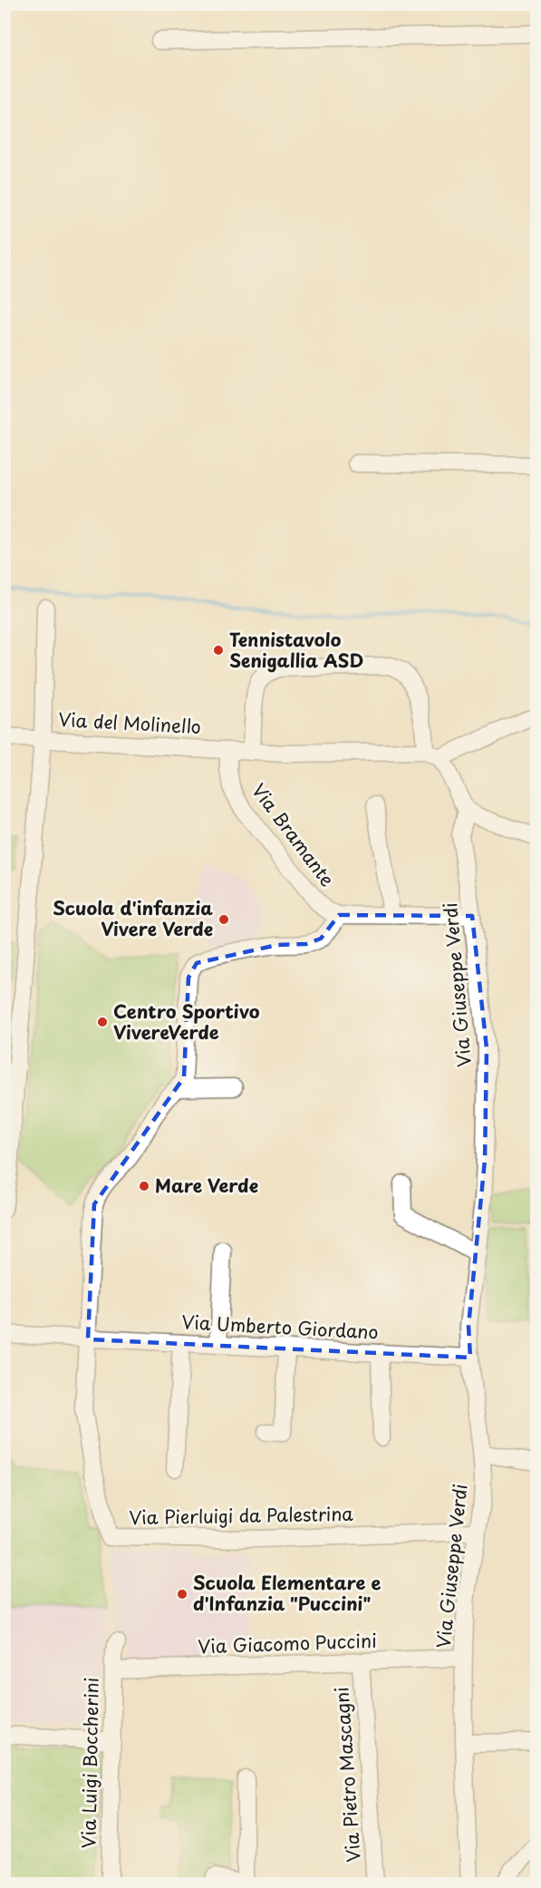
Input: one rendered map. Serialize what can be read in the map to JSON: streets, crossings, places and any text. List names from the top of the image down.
{
  "streets": {
    "street": [
      "Via del Molinello",
      "Via Bramante",
      "Via Giuseppe Verdi",
      "Via Umberto Giordano",
      "Via Pierluigi da Palestrina",
      "Via Giacomo Puccini",
      "Via Luigi Boccherini",
      "Via Pietro Mascagni"
    ]
  },
  "crossings": [
    ["Via del Molinello", "Via Bramante"],
    ["Via Giuseppe Verdi", "Via Umberto Giordano"],
    ["Via Giuseppe Verdi", "Via Pierluigi da Palestrina"],
    ["Via Giuseppe Verdi", "Via Giacomo Puccini"],
    ["Via Umberto Giordano", "Via Pierluigi da Palestrina"],
    ["Via Giacomo Puccini", "Via Luigi Boccherini"],
    ["Via Giacomo Puccini", "Via Pietro Mascagni"]
  ],
  "places": [
    "Tennistavolo Senigallia ASD",
    "Scuola d'infanzia Vivere Verde",
    "Centro Sportivo VivereVerde",
    "Mare Verde",
    "Scuola Elementare e d'Infanzia \"Puccini\""
  ]
}
